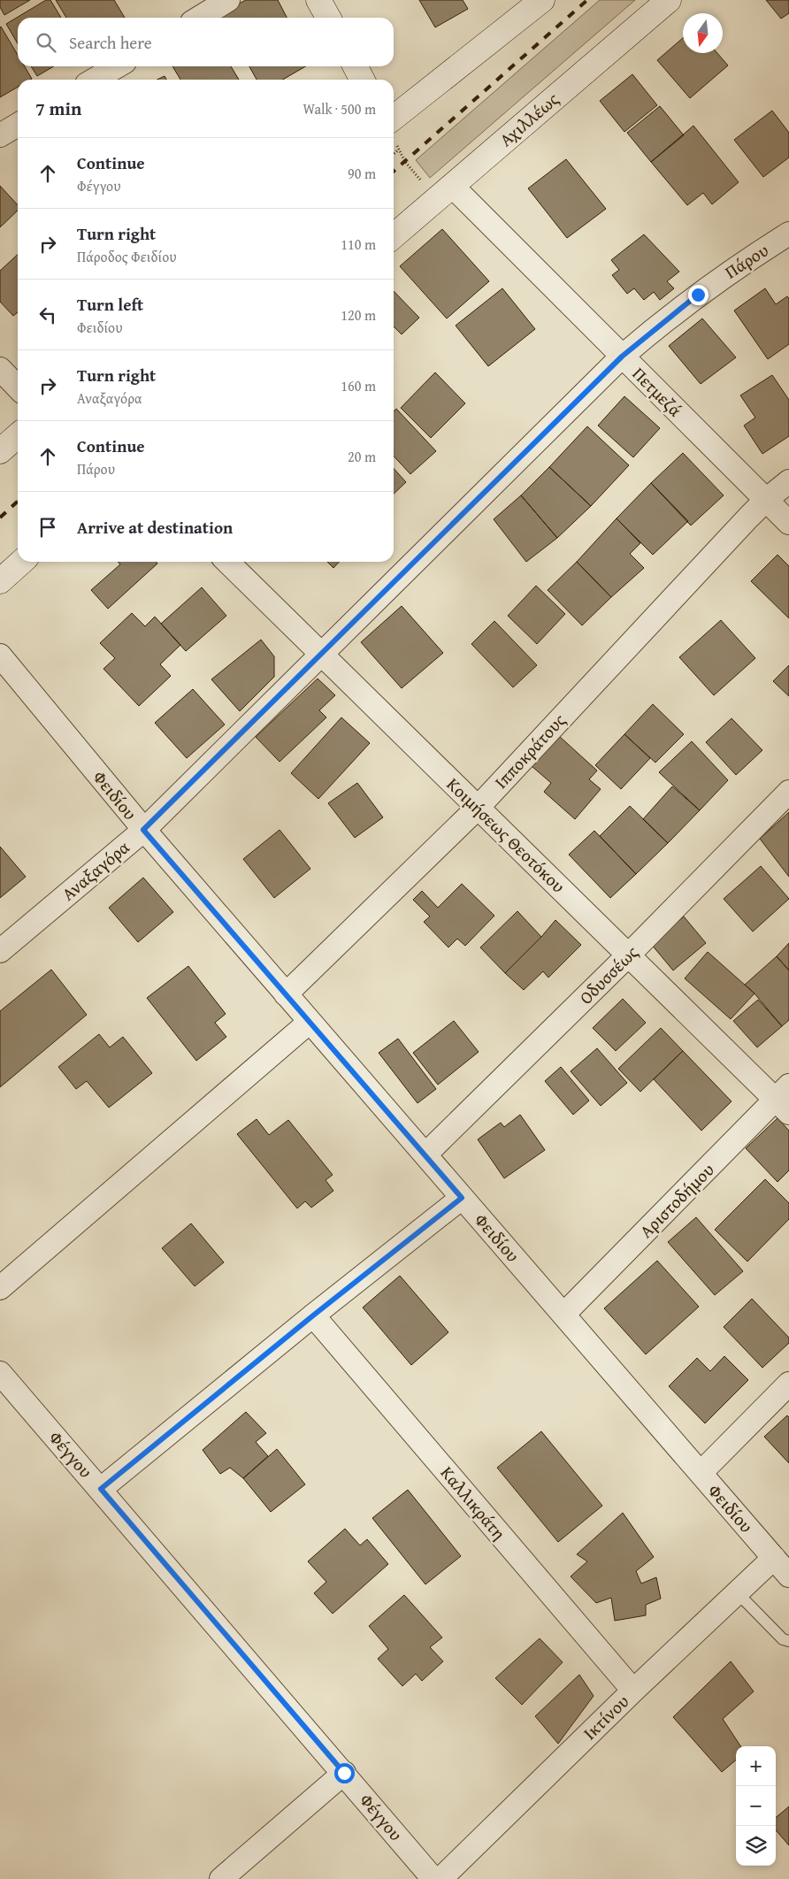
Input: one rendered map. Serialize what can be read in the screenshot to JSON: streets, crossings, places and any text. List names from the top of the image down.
{
  "streets": {
    "street": [
      "Αχιλλέως",
      "Πάρου",
      "Πετμεζά",
      "Ιπποκράτους",
      "Φειδίου",
      "Κοιμήσεως Θεοτόκου",
      "Αναξαγόρα",
      "Οδυσσέως",
      "Αριστοδήμου",
      "Φέγγου",
      "Καλλικράτη",
      "Ικτίνου"
    ]
  },
  "crossings": [
    ["Αχιλλέως", "Πετμεζά"],
    ["Πάρου", "Πετμεζά"],
    ["Πάρου", "Αναξαγόρα"],
    ["Πετμεζά", "Ιπποκράτους"],
    ["Πετμεζά", "Αναξαγόρα"],
    ["Ιπποκράτους", "Φειδίου"],
    ["Ιπποκράτους", "Κοιμήσεως Θεοτόκου"],
    ["Φειδίου", "Αναξαγόρα"],
    ["Φειδίου", "Οδυσσέως"],
    ["Φειδίου", "Αριστοδήμου"],
    ["Φειδίου", "Ικτίνου"],
    ["Κοιμήσεως Θεοτόκου", "Αναξαγόρα"],
    ["Κοιμήσεως Θεοτόκου", "Οδυσσέως"],
    ["Κοιμήσεως Θεοτόκου", "Αριστοδήμου"],
    ["Καλλικράτη", "Ικτίνου"]
  ],
  "north": "bottom",
  "page": {
    "search": "Search here",
    "heading": ["7 min", "Walk · 500 m"],
    "list": [
      ["Continue", "Φέγγου", "90 m"],
      ["Turn right", "Πάροδος Φειδίου", "110 m"],
      ["Turn left", "Φειδίου", "120 m"],
      ["Turn right", "Αναξαγόρα", "160 m"],
      ["Continue", "Πάρου", "20 m"],
      "Arrive at destination"
    ],
    "map_buttons": ["+", "−"]
  }
}
